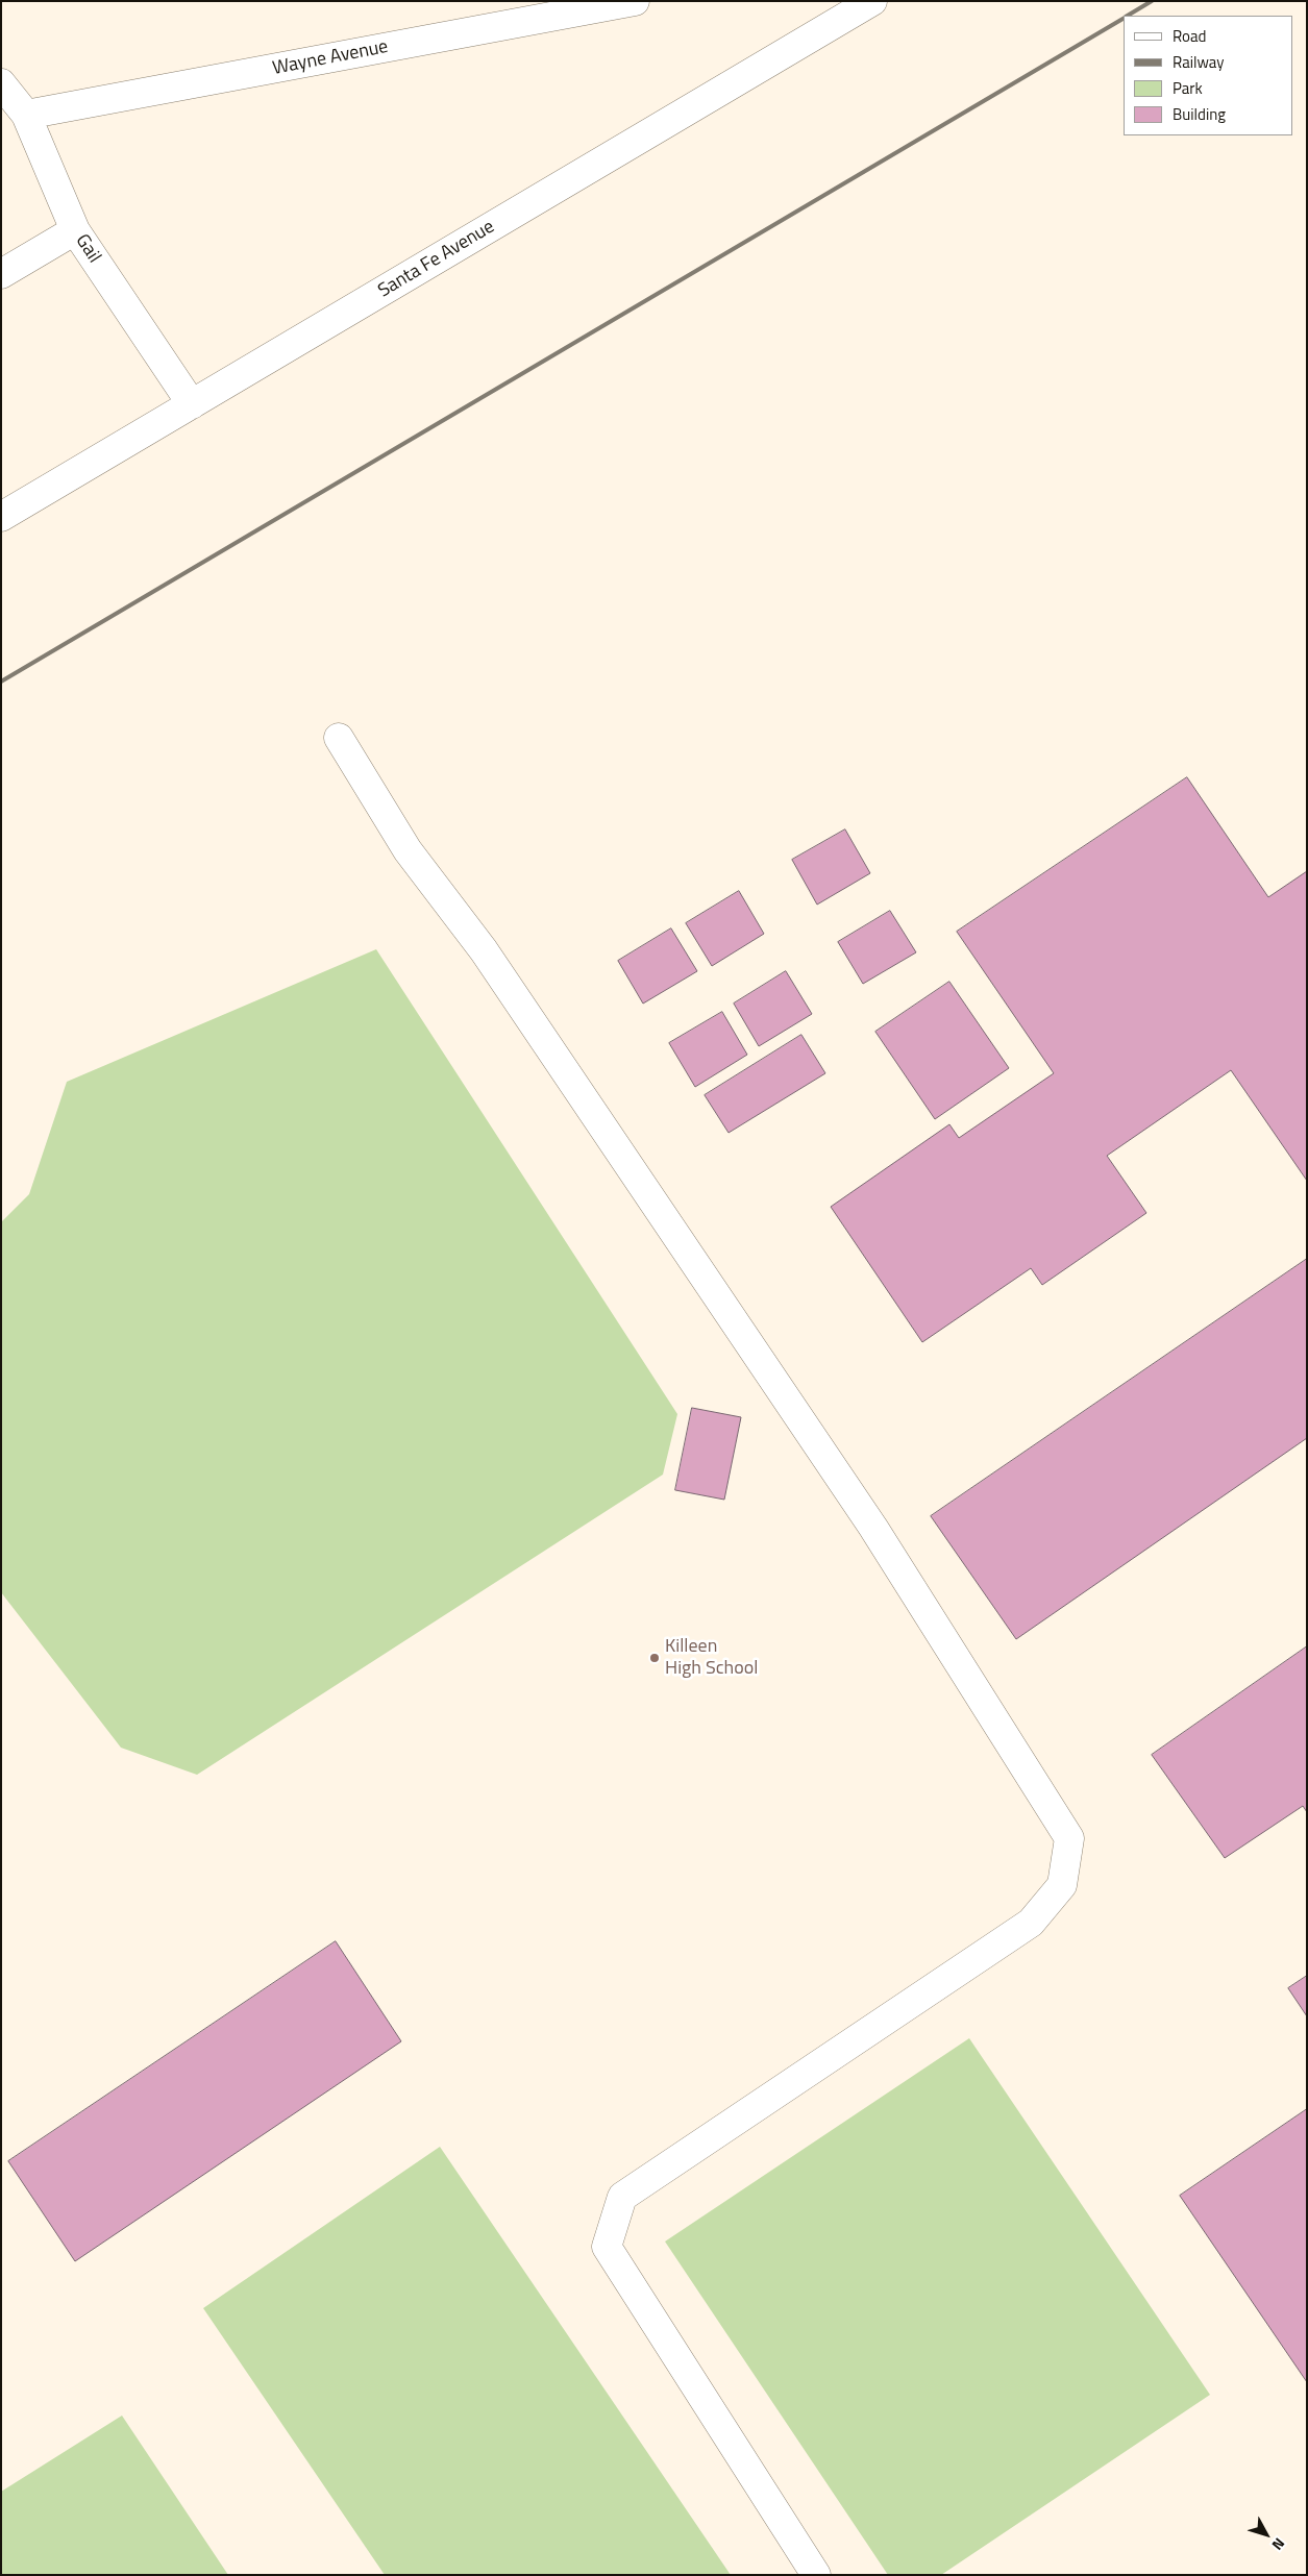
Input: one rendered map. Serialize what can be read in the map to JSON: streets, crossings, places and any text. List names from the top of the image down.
{
  "streets": {
    "street": ["Wayne Avenue", "Gail", "Santa Fe Avenue"]
  },
  "crossings": [
    ["Wayne Avenue", "Gail"],
    ["Gail", "Santa Fe Avenue"]
  ],
  "places": ["Killeen High School"],
  "legend": [
    "Road",
    "Railway",
    "Park",
    "Building"
  ],
  "north": "bottom right"
}
